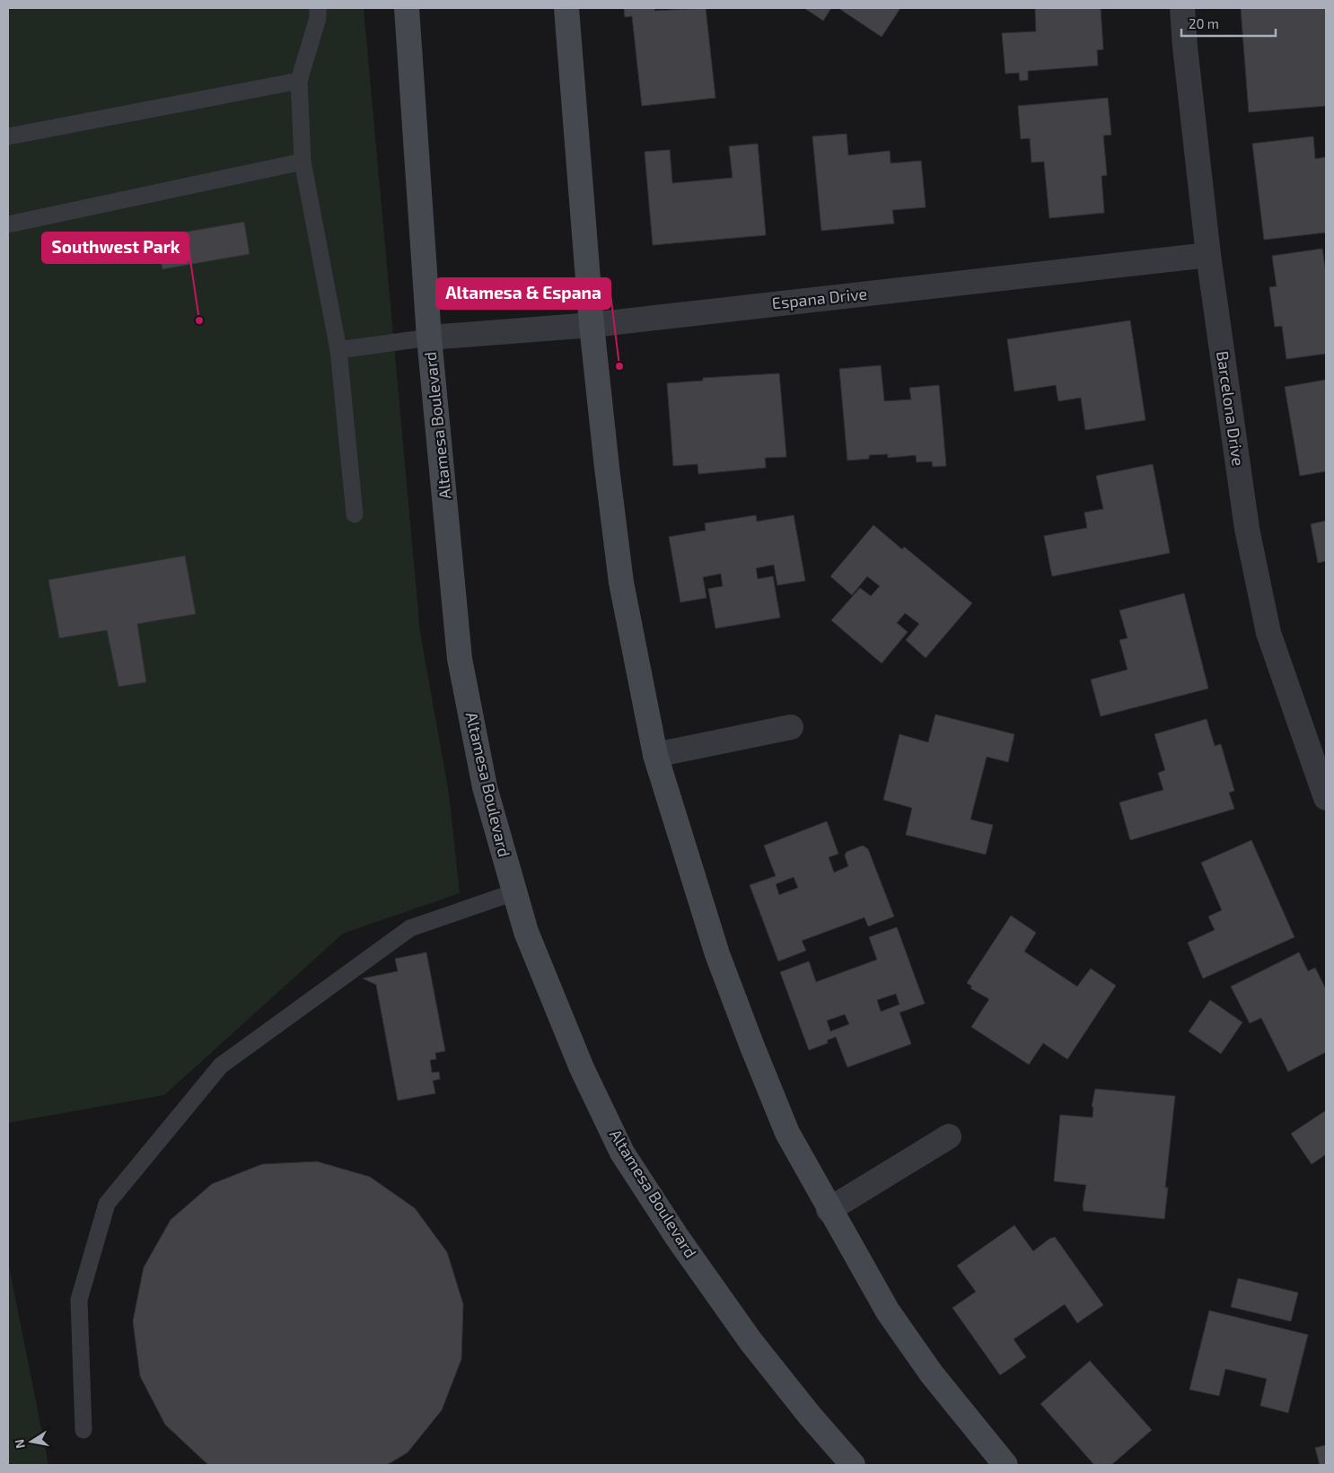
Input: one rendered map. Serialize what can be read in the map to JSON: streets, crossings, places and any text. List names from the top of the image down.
{
  "streets": {
    "main road": ["Altamesa Boulevard"],
    "street": ["Espana Drive", "Barcelona Drive"]
  },
  "crossings": [
    ["Espana Drive", "Barcelona Drive"],
    ["Espana Drive", "Altamesa Boulevard"]
  ],
  "places": ["Southwest Park", "Altamesa & Espana"],
  "scale_bar": "20 m",
  "north": "left"
}
